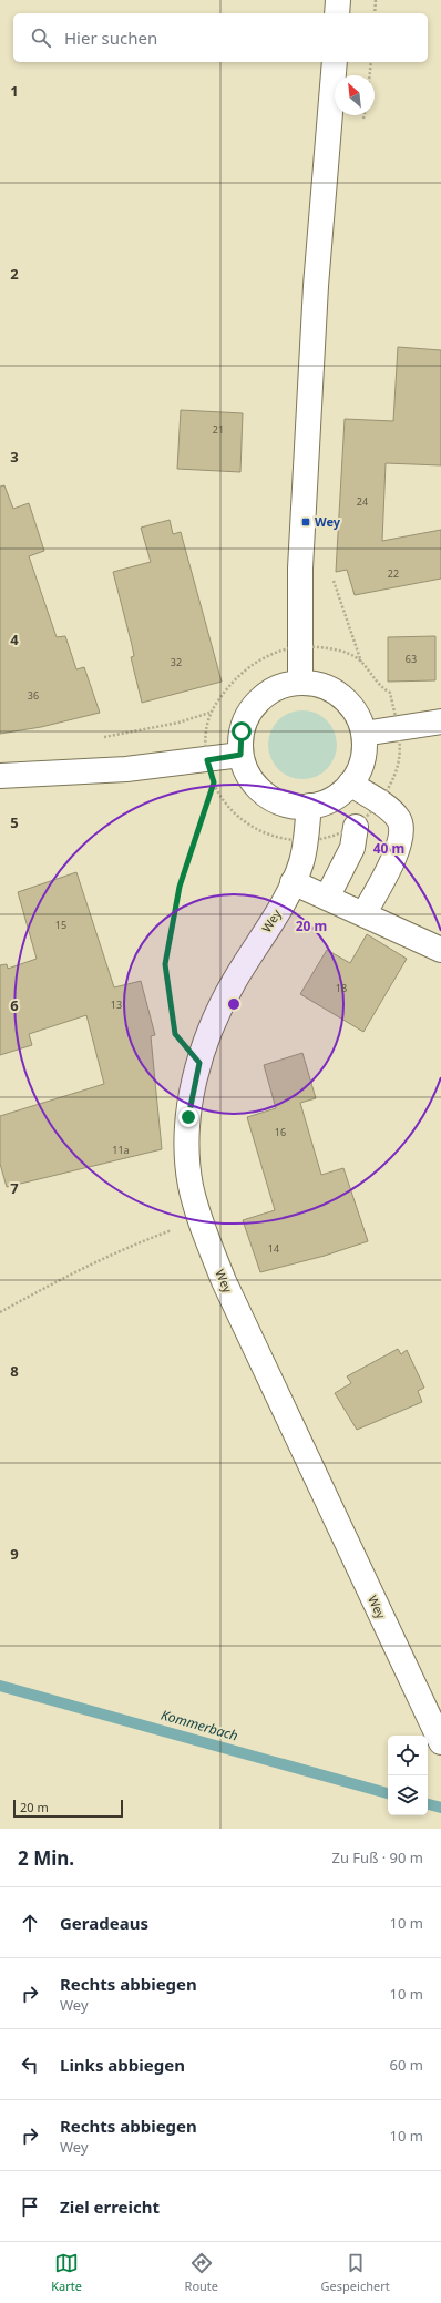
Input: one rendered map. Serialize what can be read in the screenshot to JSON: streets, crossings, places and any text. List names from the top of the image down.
{
  "streets": {
    "main road": ["Wey"]
  },
  "water": ["Kommerbach"],
  "places": {
    "transit": ["Wey"]
  },
  "house_numbers": [
    "21",
    "24",
    "22",
    "63",
    "32",
    "36",
    "15",
    "18",
    "13",
    "16",
    "11a",
    "14"
  ],
  "scale_bar": "20 m",
  "north": "top left",
  "page": {
    "search": "Hier suchen",
    "scale": "20 m",
    "heading": ["2 Min.", "Zu Fuß · 90 m"],
    "list": [
      ["Geradeaus", "10 m"],
      ["Rechts abbiegen", "Wey", "10 m"],
      ["Links abbiegen", "60 m"],
      ["Rechts abbiegen", "Wey", "10 m"],
      "Ziel erreicht"
    ],
    "nav": ["Karte", "Route", "Gespeichert"]
  },
  "grid": {
    "rows": [
      "1",
      "2",
      "3",
      "4",
      "5",
      "6",
      "7",
      "8",
      "9"
    ]
  },
  "rings": ["40 m", "20 m"]
}
